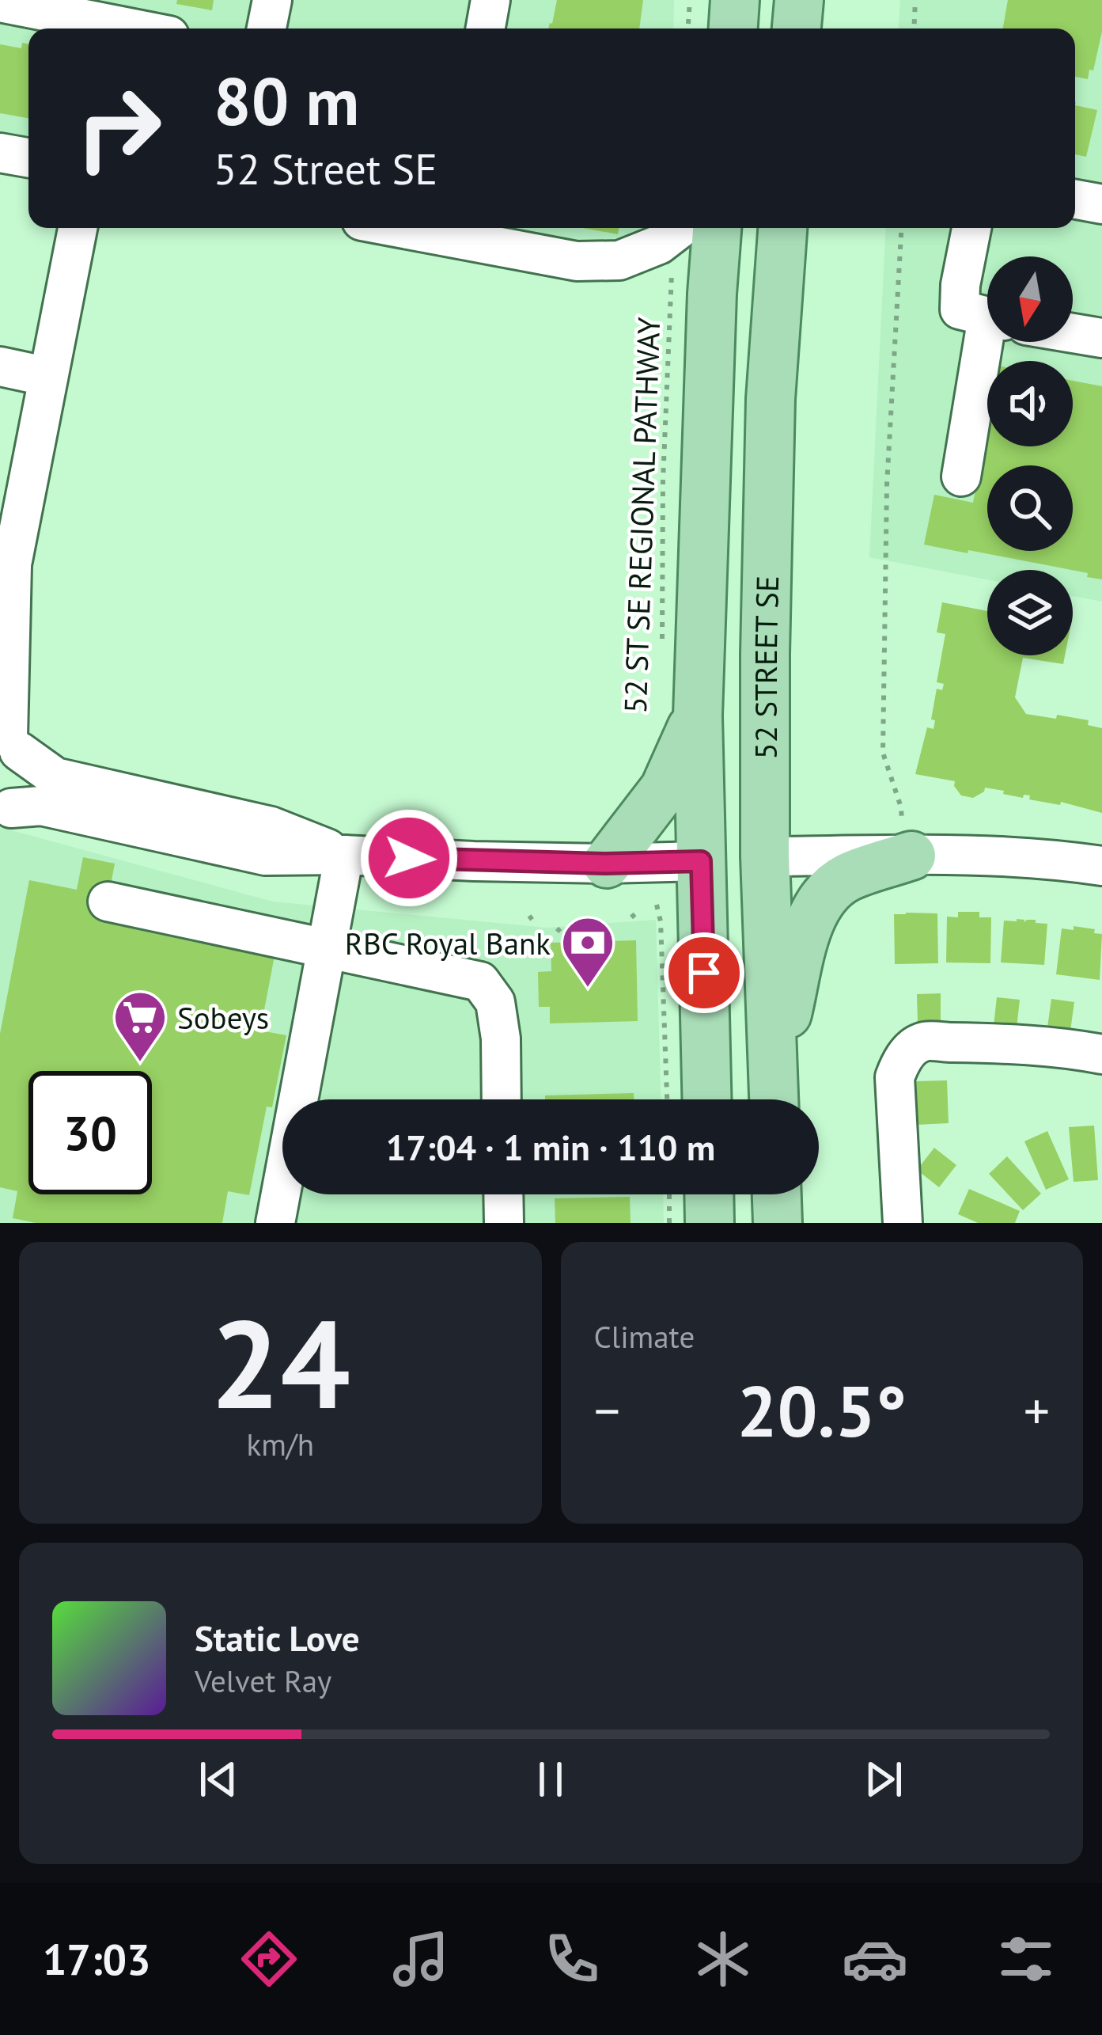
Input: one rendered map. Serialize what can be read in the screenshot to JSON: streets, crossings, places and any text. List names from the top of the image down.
{
  "streets": {
    "main road": ["52 STREET SE"],
    "path": ["52 ST SE REGIONAL PATHWAY"]
  },
  "places": {
    "bank": ["RBC Royal Bank"],
    "supermarket": ["Sobeys"]
  },
  "north": "bottom",
  "page": {
    "turn": ["80 m", "52 Street SE"],
    "limit": "30",
    "trip": "17:04 · 1 min · 110 m",
    "tile": [
      ["24", "km/h"],
      "Climate"
    ],
    "heat": ["−", "20.5°", "+"],
    "song": ["Static Love", "Velvet Ray"],
    "tabs": "17:03"
  }
}
